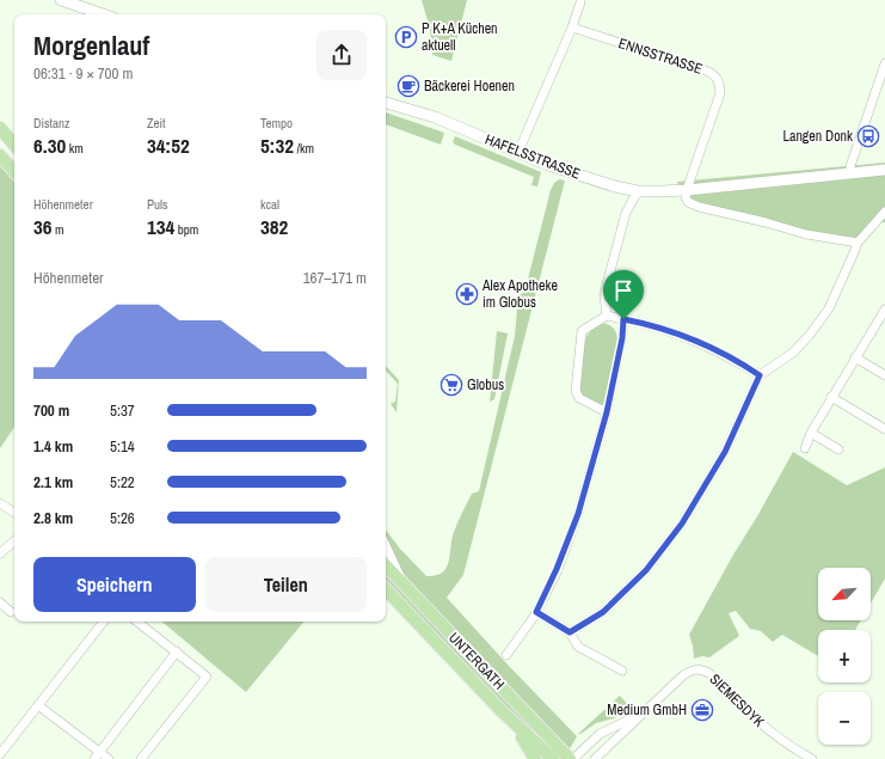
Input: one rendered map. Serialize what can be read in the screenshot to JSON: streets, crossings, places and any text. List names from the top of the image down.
{
  "streets": {
    "main road": ["HAFELSSTRASSE", "UNTERGATH"],
    "street": ["ENNSSTRASSE", "SIEMESDYK"]
  },
  "crossings": [
    ["ENNSSTRASSE", "HAFELSSTRASSE"],
    ["UNTERGATH", "SIEMESDYK"]
  ],
  "places": {
    "parking": ["P K+A Küchen aktuell"],
    "cafe": ["Bäckerei Hoenen"],
    "bus stop": ["Langen Donk"],
    "pharmacy": ["Alex Apotheke im Globus"],
    "supermarket": ["Globus"],
    "office": ["Medium GmbH"]
  },
  "north": "bottom left",
  "page": {
    "heading": ["Morgenlauf", "06:31 · 9 × 700 m"],
    "stats": [
      ["Distanz", "6.30 km"],
      ["Zeit", "34:52"],
      ["Tempo", "5:32 /km"],
      ["Höhenmeter", "36 m"],
      ["Puls", "134 bpm"],
      ["kcal", "382"]
    ],
    "chart": ["Höhenmeter", "167–171 m"],
    "list": [
      {
        "name": "700 m",
        "note": "5:37"
      },
      {
        "name": "1.4 km",
        "note": "5:14"
      },
      {
        "name": "2.1 km",
        "note": "5:22"
      },
      {
        "name": "2.8 km",
        "note": "5:26"
      }
    ],
    "buttons": ["Speichern", "Teilen"],
    "map_buttons": ["+", "−"]
  }
}
